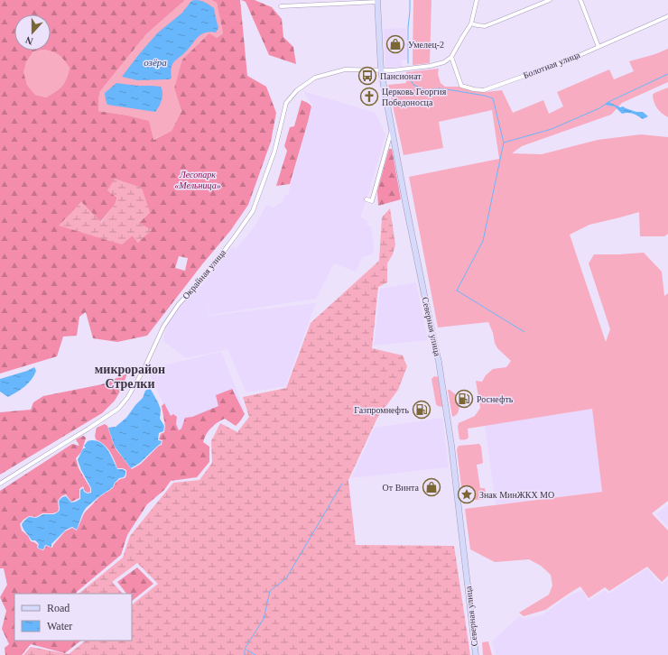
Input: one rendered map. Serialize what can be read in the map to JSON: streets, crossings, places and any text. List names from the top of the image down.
{
  "streets": {
    "main road": ["Северная улица"],
    "street": ["Болотная улица", "Окрайная улица"]
  },
  "crossings": [
    ["Болотная улица", "Окрайная улица"],
    ["Окрайная улица", "Северная улица"]
  ],
  "districts": ["микрорайон Стрелки"],
  "water": ["озёра"],
  "parks": ["Лесопарк «Мельница»"],
  "places": {
    "shop": ["Умелец-2", "От Винта"],
    "bus stop": ["Пансионат"],
    "church": ["Церковь Георгия Победоносца"],
    "fuel station": ["Роснефть", "Газпромнефть"],
    "place": ["Знак МинЖКХ МО"]
  },
  "legend": ["Road", "Water"],
  "north": "bottom"
}
